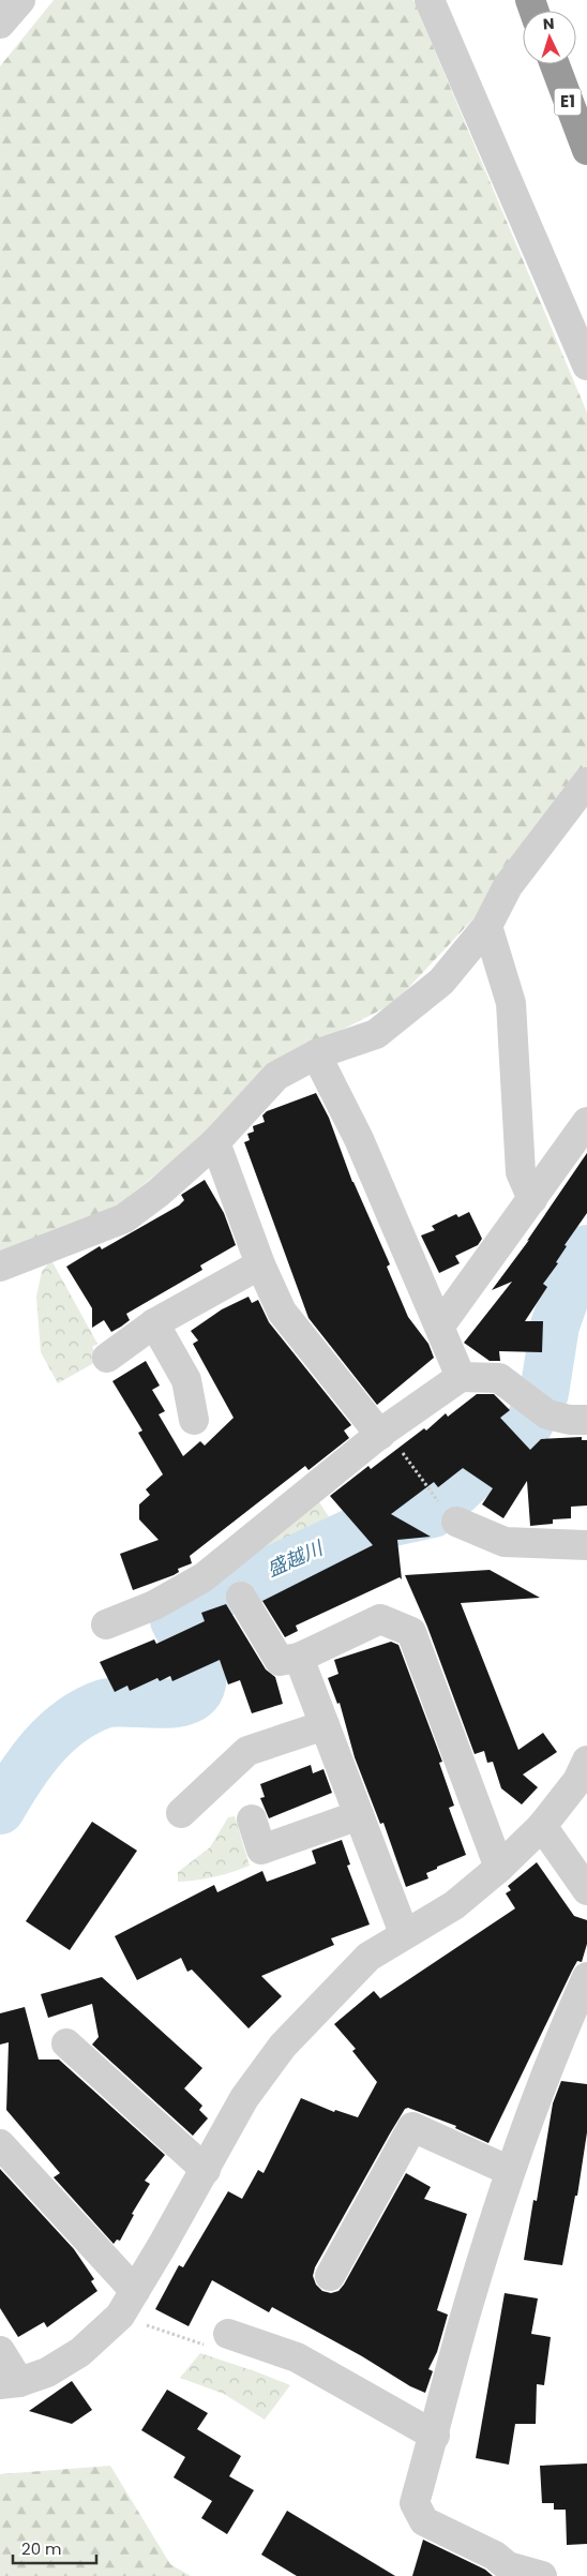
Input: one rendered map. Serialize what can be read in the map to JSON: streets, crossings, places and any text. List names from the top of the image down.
{
  "streets": {
    "highway": ["E1"]
  },
  "water": ["盛越川"],
  "scale_bar": "20 m",
  "north": "top"
}
